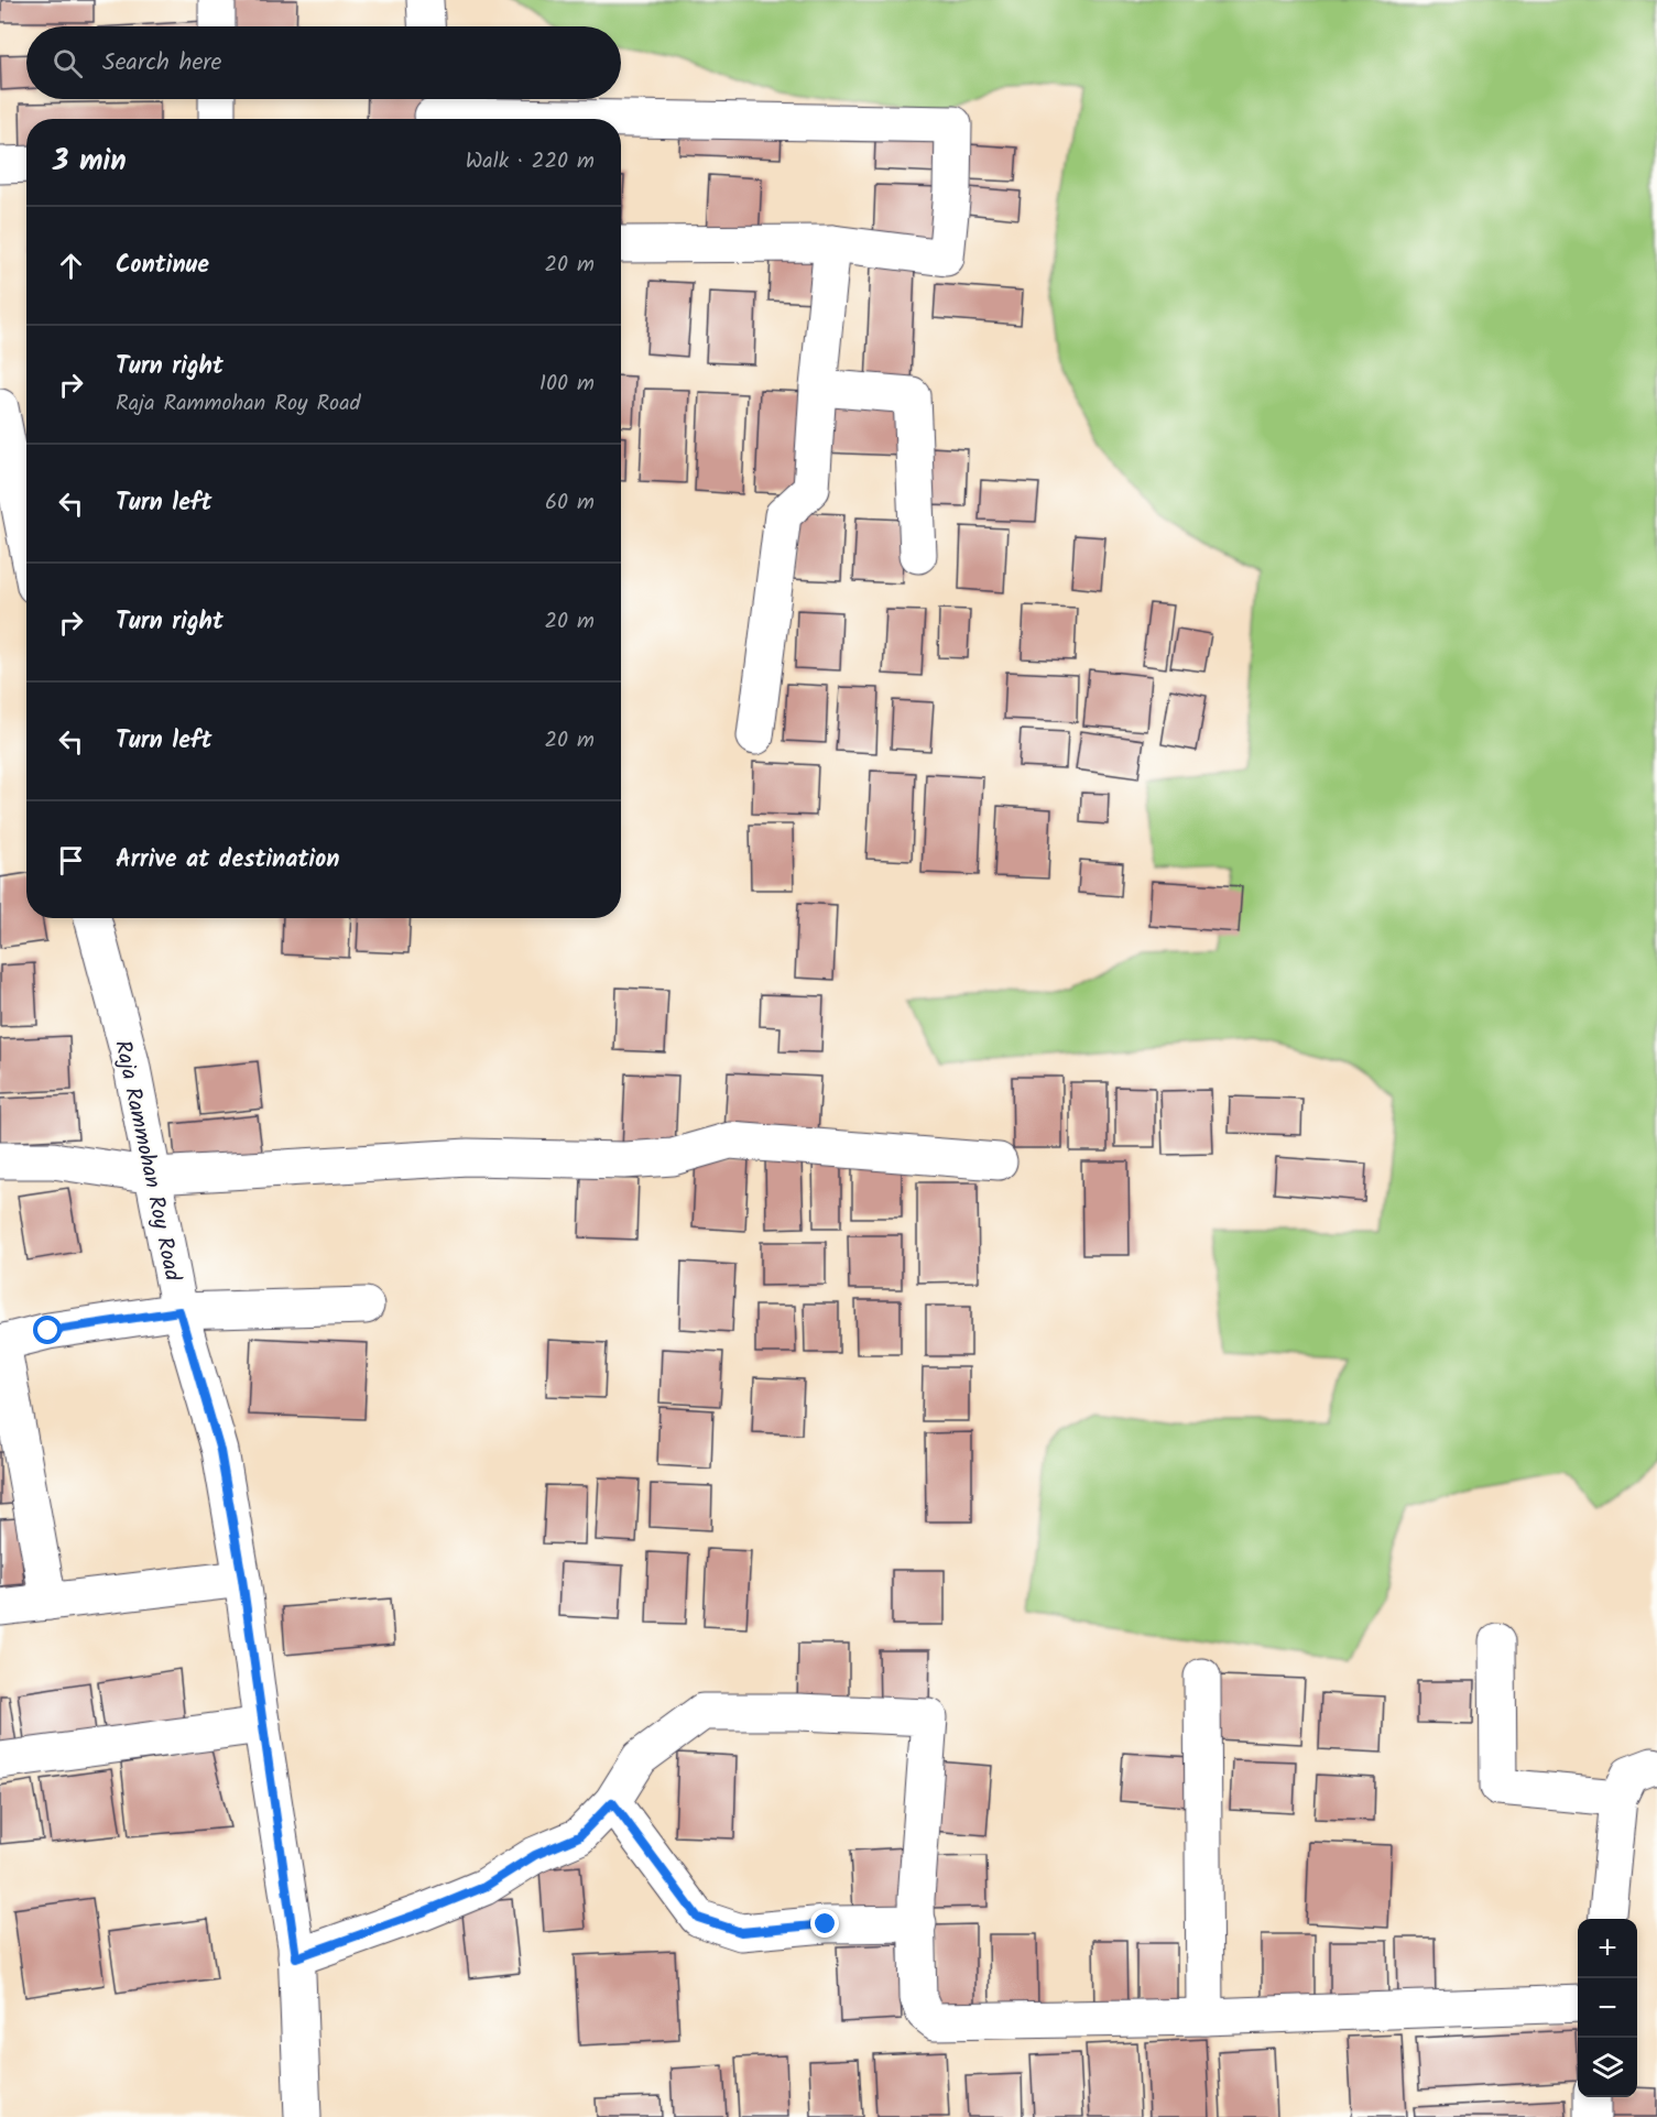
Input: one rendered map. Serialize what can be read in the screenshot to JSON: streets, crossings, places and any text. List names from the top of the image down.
{
  "streets": {
    "street": ["Raja Rammohan Roy Road"]
  },
  "page": {
    "search": "Search here",
    "heading": ["3 min", "Walk · 220 m"],
    "list": [
      ["Continue", "20 m"],
      ["Turn right", "Raja Rammohan Roy Road", "100 m"],
      ["Turn left", "60 m"],
      ["Turn right", "20 m"],
      ["Turn left", "20 m"],
      "Arrive at destination"
    ],
    "map_buttons": ["+", "−"]
  }
}
